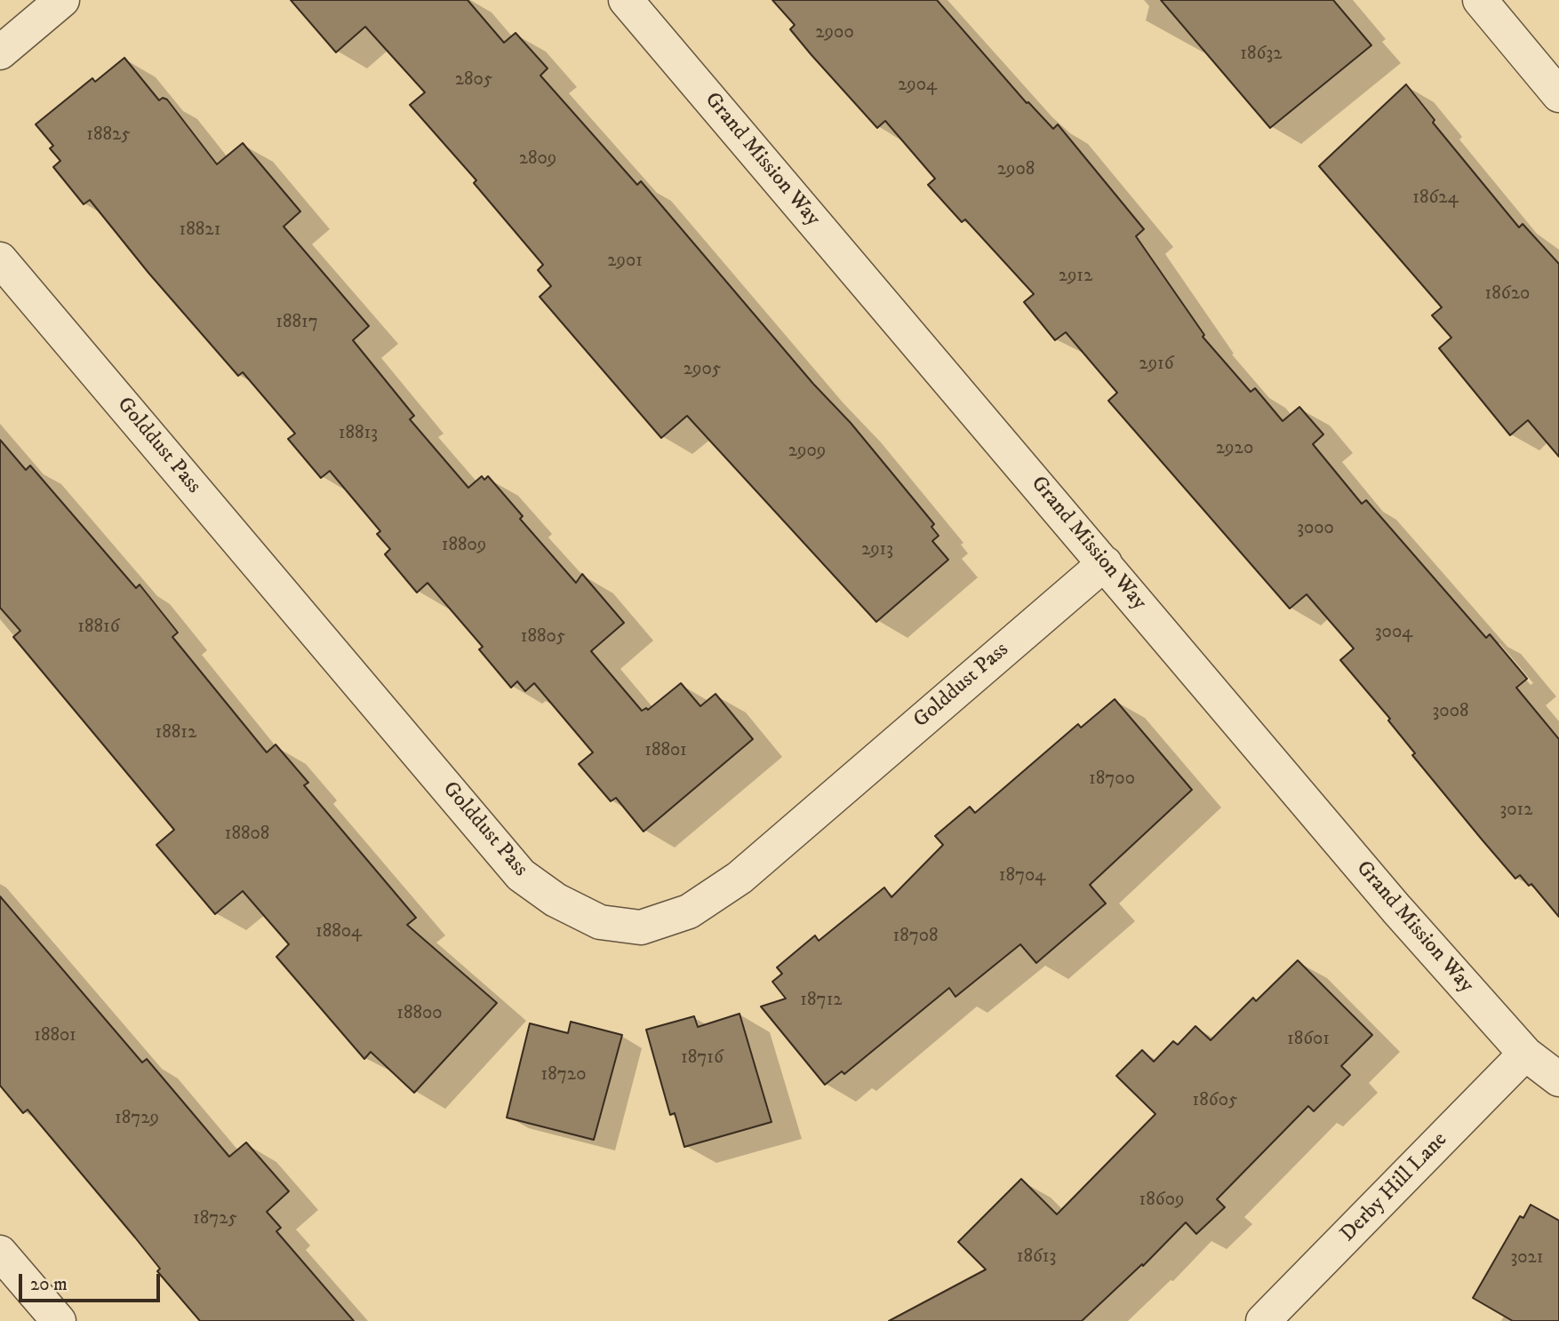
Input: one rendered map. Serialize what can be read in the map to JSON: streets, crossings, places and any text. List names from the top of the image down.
{
  "streets": {
    "street": ["Grand Mission Way", "Golddust Pass", "Derby Hill Lane"]
  },
  "crossings": [
    ["Grand Mission Way", "Golddust Pass"],
    ["Grand Mission Way", "Derby Hill Lane"]
  ],
  "house_numbers": [
    "2900",
    "18632",
    "2805",
    "2904",
    "18825",
    "2809",
    "2908",
    "18624",
    "18821",
    "2901",
    "2912",
    "18620",
    "18817",
    "2916",
    "2905",
    "18813",
    "2920",
    "2909",
    "3000",
    "18809",
    "2913",
    "18816",
    "3004",
    "18805",
    "3008",
    "18812",
    "18801",
    "18700",
    "3012",
    "18808",
    "18704",
    "18804",
    "18708",
    "18712",
    "18800",
    "18801",
    "18601",
    "18716",
    "18720",
    "18605",
    "18729",
    "18609",
    "18725",
    "18613",
    "3021"
  ],
  "scale_bar": "20 m"
}
